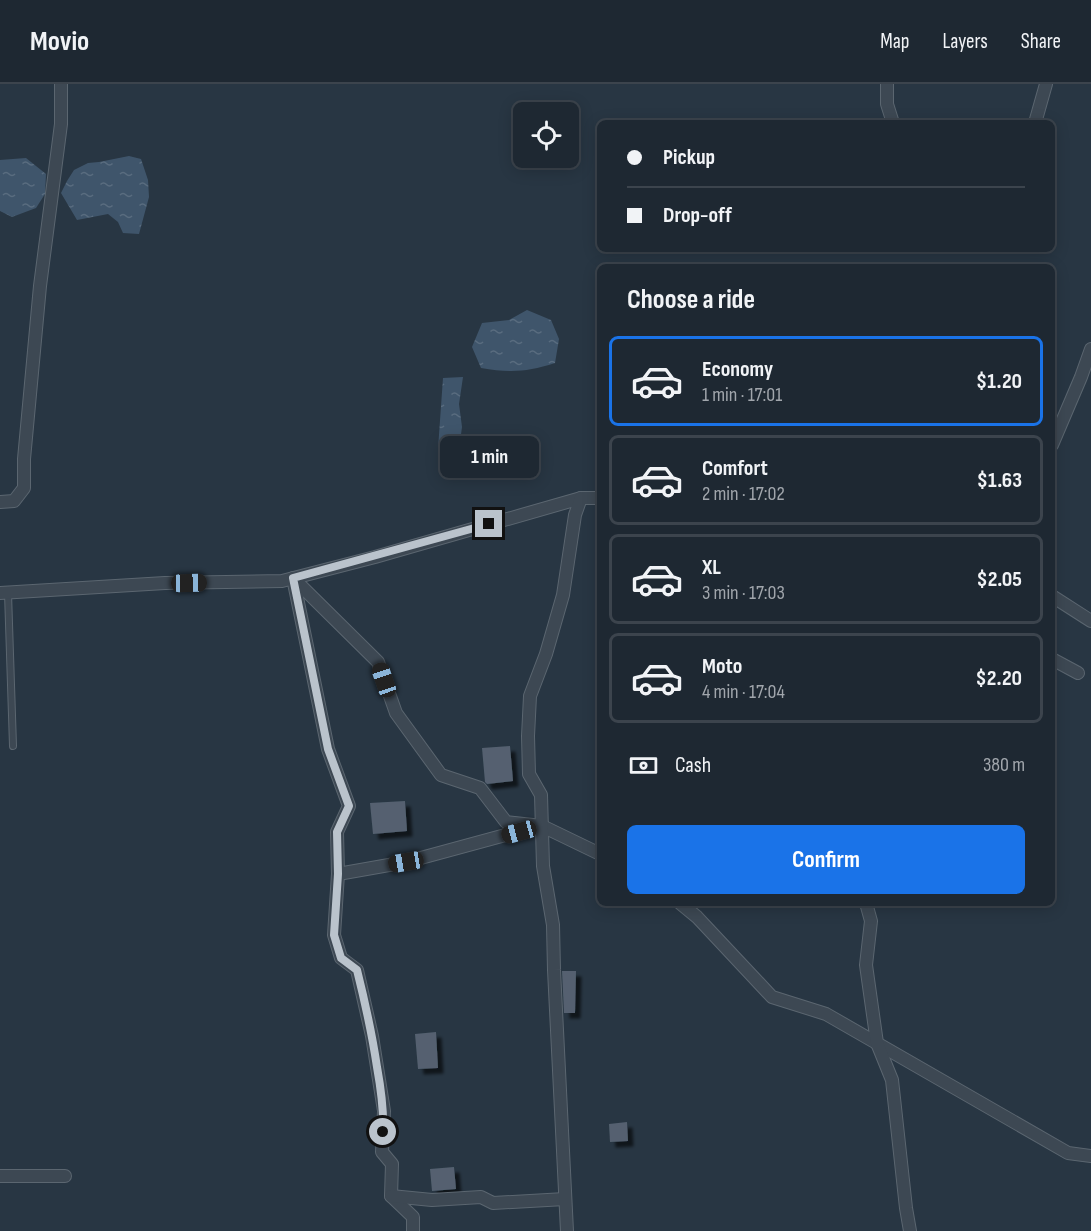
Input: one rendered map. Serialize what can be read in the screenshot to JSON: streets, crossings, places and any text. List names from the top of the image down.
{
  "page": {
    "header": "Movio",
    "nav": ["Map", "Layers", "Share"],
    "banner": ["Pickup", "Drop-off"],
    "heading": "Choose a ride",
    "list": [
      {
        "name": "Economy",
        "note": "1 min · 17:01",
        "value": "$1.20"
      },
      {
        "name": "Comfort",
        "note": "2 min · 17:02",
        "value": "$1.63"
      },
      {
        "name": "XL",
        "note": "3 min · 17:03",
        "value": "$2.05"
      },
      {
        "name": "Moto",
        "note": "4 min · 17:04",
        "value": "$2.20"
      }
    ],
    "bubble": "1 min",
    "pay": ["Cash", "380 m"],
    "buttons": "Confirm"
  }
}
